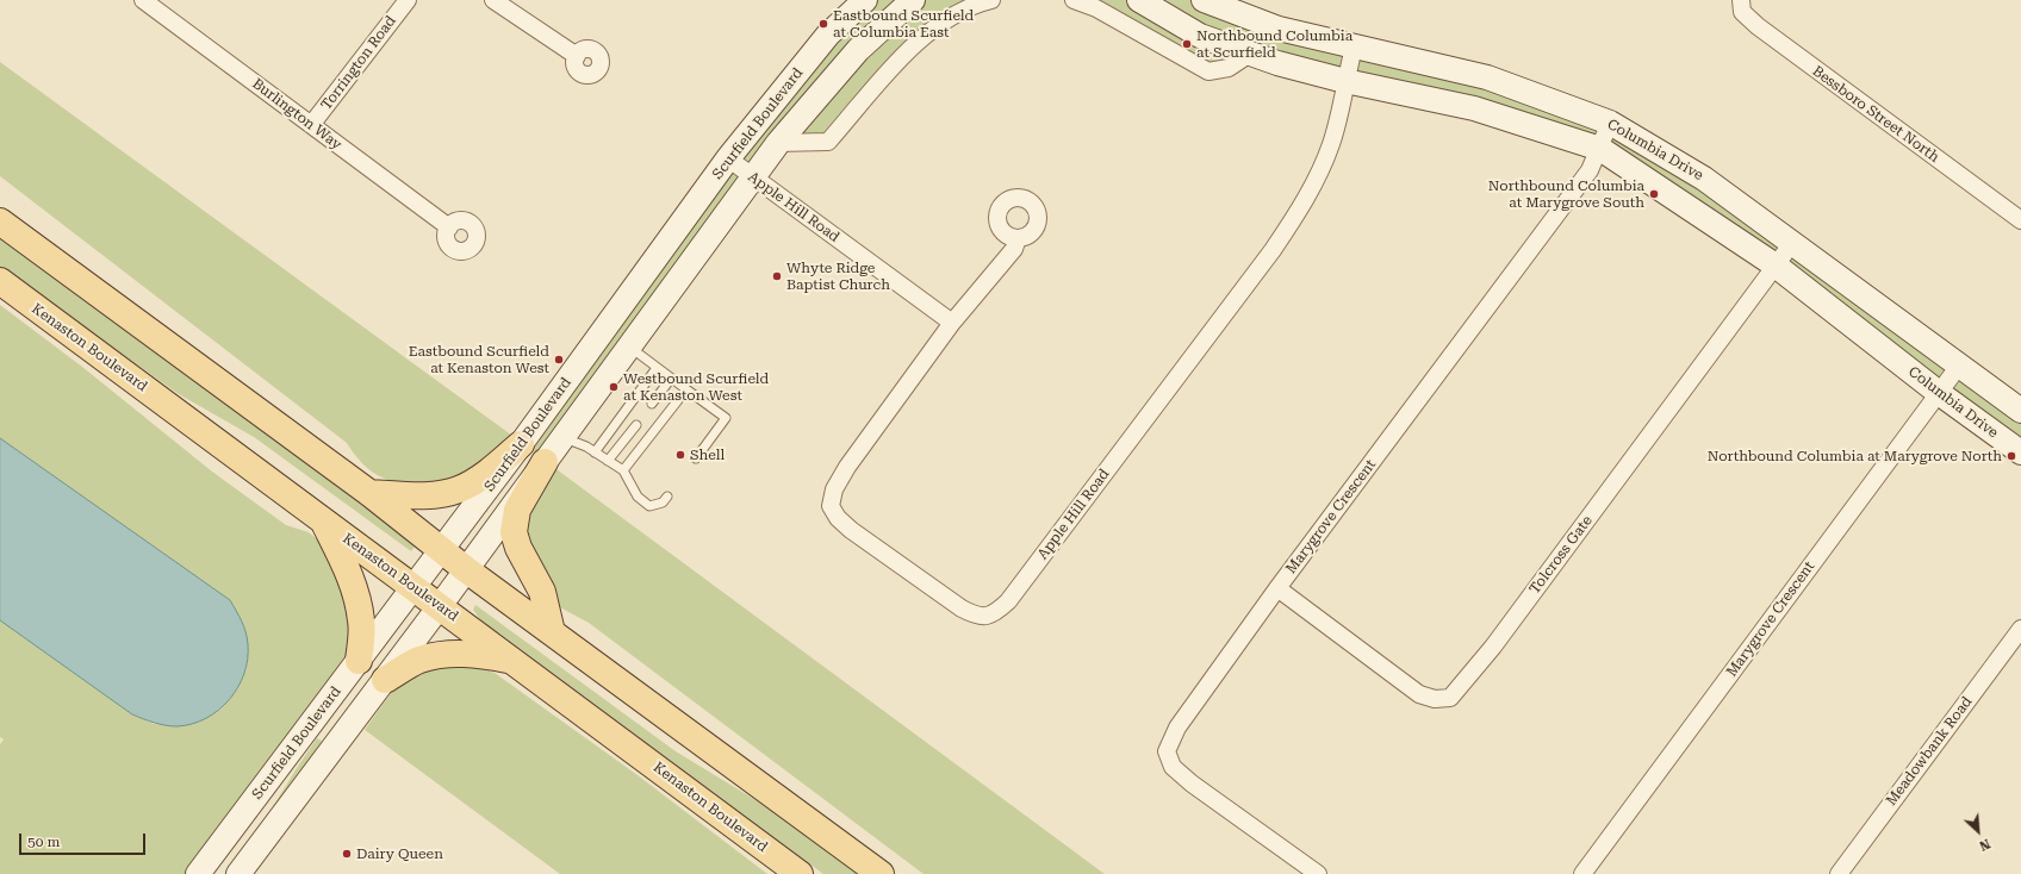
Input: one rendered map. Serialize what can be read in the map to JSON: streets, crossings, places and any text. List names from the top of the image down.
{
  "streets": {
    "main road": ["Kenaston Boulevard"],
    "street": [
      "Torrington Road",
      "Burlington Way",
      "Bessboro Street North",
      "Scurfield Boulevard",
      "Columbia Drive",
      "Apple Hill Road",
      "Marygrove Crescent",
      "Tolcross Gate",
      "Meadowbank Road"
    ]
  },
  "crossings": [
    ["Torrington Road", "Burlington Way"],
    ["Scurfield Boulevard", "Apple Hill Road"],
    ["Scurfield Boulevard", "Kenaston Boulevard"],
    ["Columbia Drive", "Apple Hill Road"],
    ["Columbia Drive", "Marygrove Crescent"],
    ["Columbia Drive", "Tolcross Gate"],
    ["Marygrove Crescent", "Tolcross Gate"]
  ],
  "places": [
    "Eastbound Scurfield at Columbia East",
    "Northbound Columbia at Scurfield",
    "Northbound Columbia at Marygrove South",
    "Whyte Ridge Baptist Church",
    "Eastbound Scurfield at Kenaston West",
    "Westbound Scurfield at Kenaston West",
    "Shell",
    "Northbound Columbia at Marygrove North",
    "Dairy Queen"
  ],
  "scale_bar": "50 m",
  "north": "bottom right"
}
